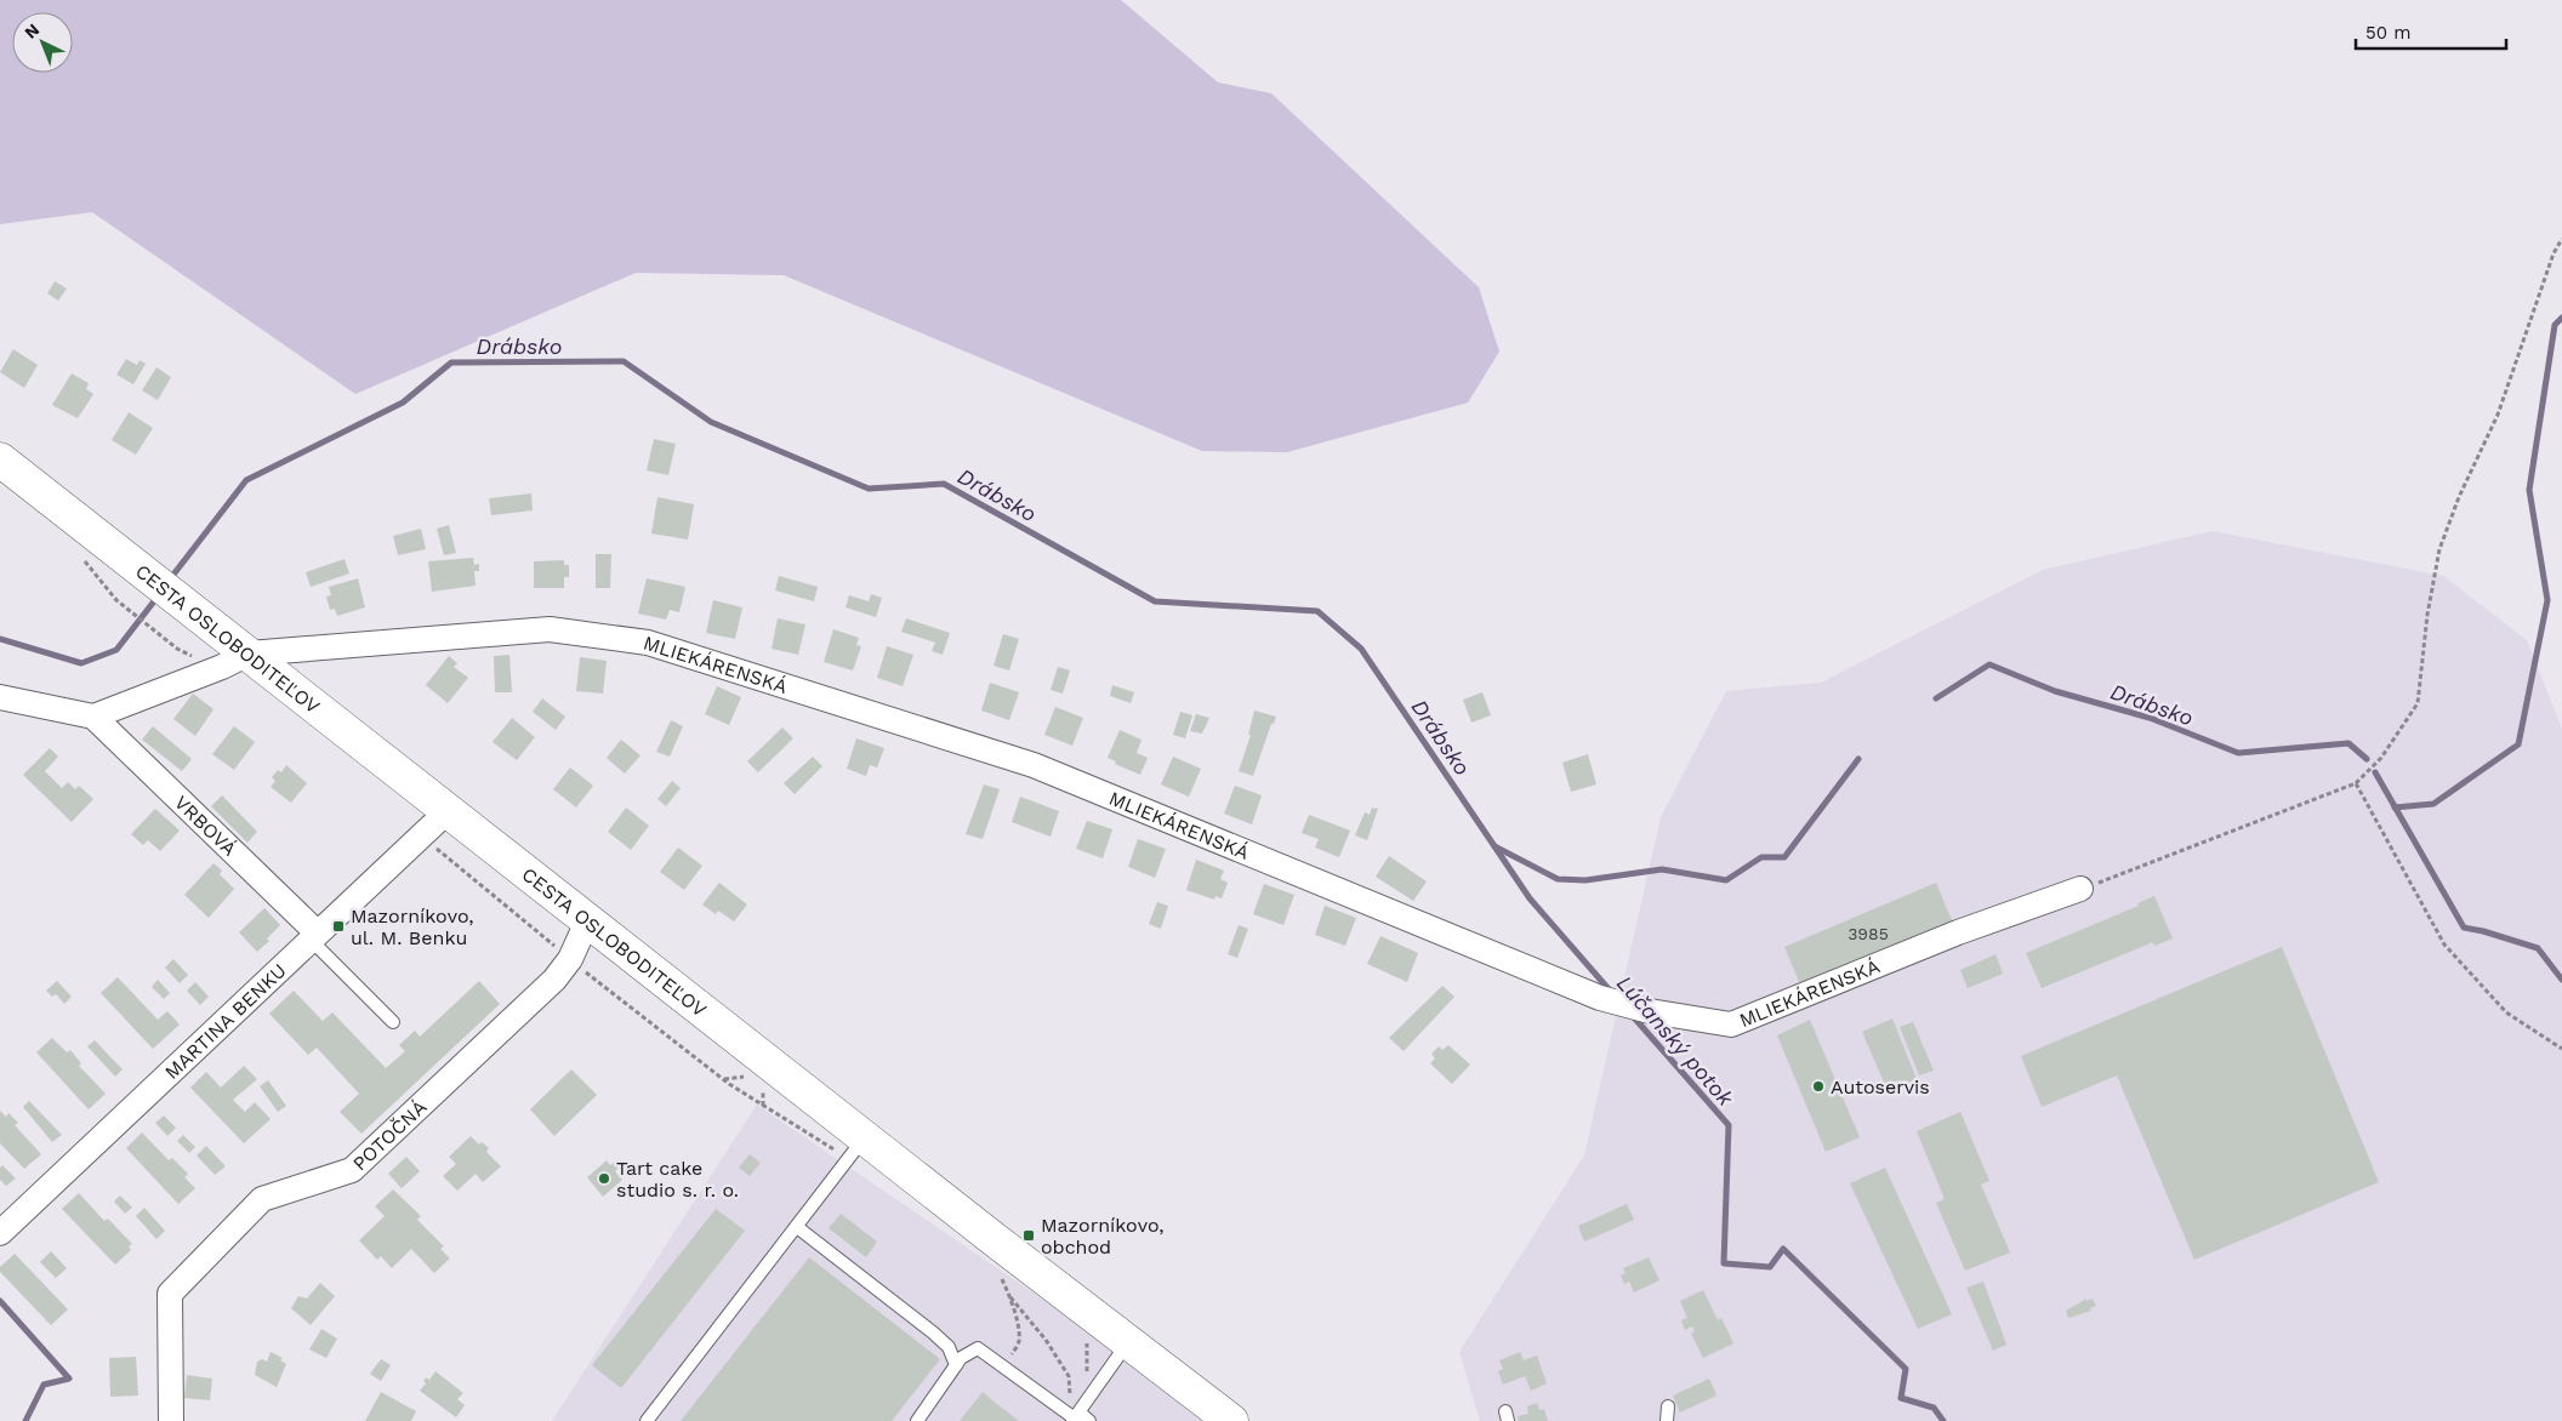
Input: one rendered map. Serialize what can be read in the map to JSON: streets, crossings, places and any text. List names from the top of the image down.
{
  "streets": {
    "main road": ["CESTA OSLOBODITEĽOV"],
    "street": [
      "MLIEKÁRENSKÁ",
      "VRBOVÁ",
      "MARTINA BENKU",
      "POTOČNÁ"
    ]
  },
  "crossings": [
    ["CESTA OSLOBODITEĽOV", "MLIEKÁRENSKÁ"],
    ["CESTA OSLOBODITEĽOV", "MARTINA BENKU"],
    ["CESTA OSLOBODITEĽOV", "POTOČNÁ"],
    ["VRBOVÁ", "MARTINA BENKU"]
  ],
  "water": ["Drábsko", "Lúčanský potok"],
  "places": {
    "transit": ["Mazorníkovo, ul. M. Benku", "Mazorníkovo, obchod"],
    "other": ["Autoservis", "Tart cake studio s. r. o."]
  },
  "house_numbers": ["3985"],
  "scale_bar": "50 m",
  "north": "top left"
}
